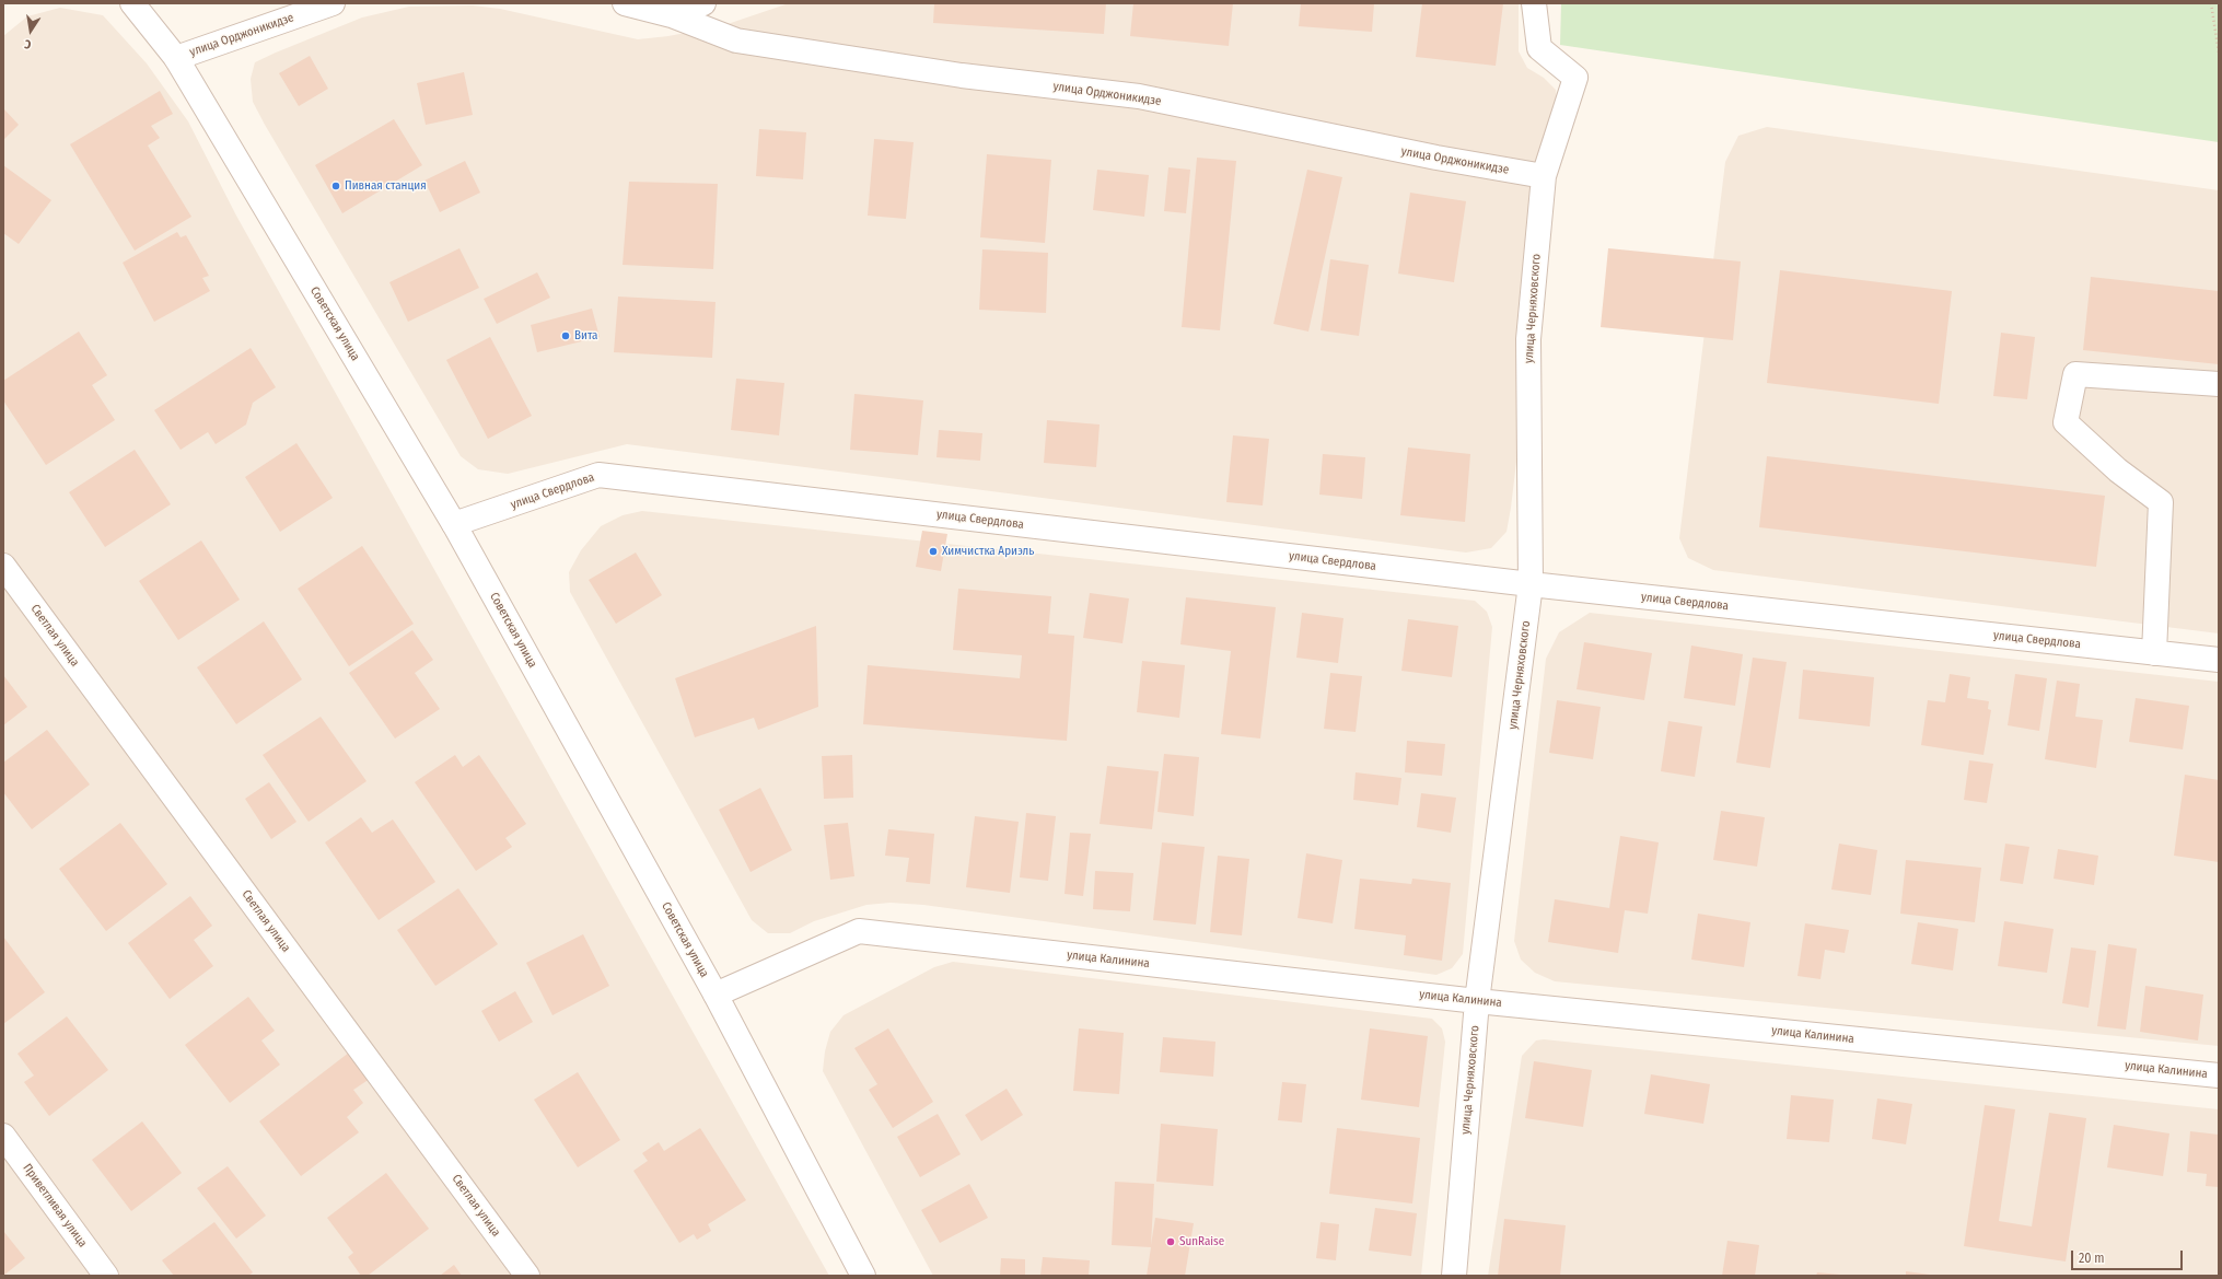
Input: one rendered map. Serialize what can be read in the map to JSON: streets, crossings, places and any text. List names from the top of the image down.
{
  "streets": {
    "street": [
      "улица Орджоникидзе",
      "улица Черняховского",
      "Советская улица",
      "улица Свердлова",
      "Светлая улица",
      "улица Калинина",
      "Приветливая улица"
    ]
  },
  "crossings": [
    ["улица Орджоникидзе", "улица Черняховского"],
    ["улица Орджоникидзе", "Советская улица"],
    ["улица Черняховского", "улица Свердлова"],
    ["улица Черняховского", "улица Калинина"],
    ["Советская улица", "улица Свердлова"],
    ["Советская улица", "улица Калинина"]
  ],
  "places": [
    "Пивная станция",
    "Вита",
    "Химчистка Ариэль",
    "SunRaise"
  ],
  "scale_bar": "20 m",
  "north": "bottom"
}
